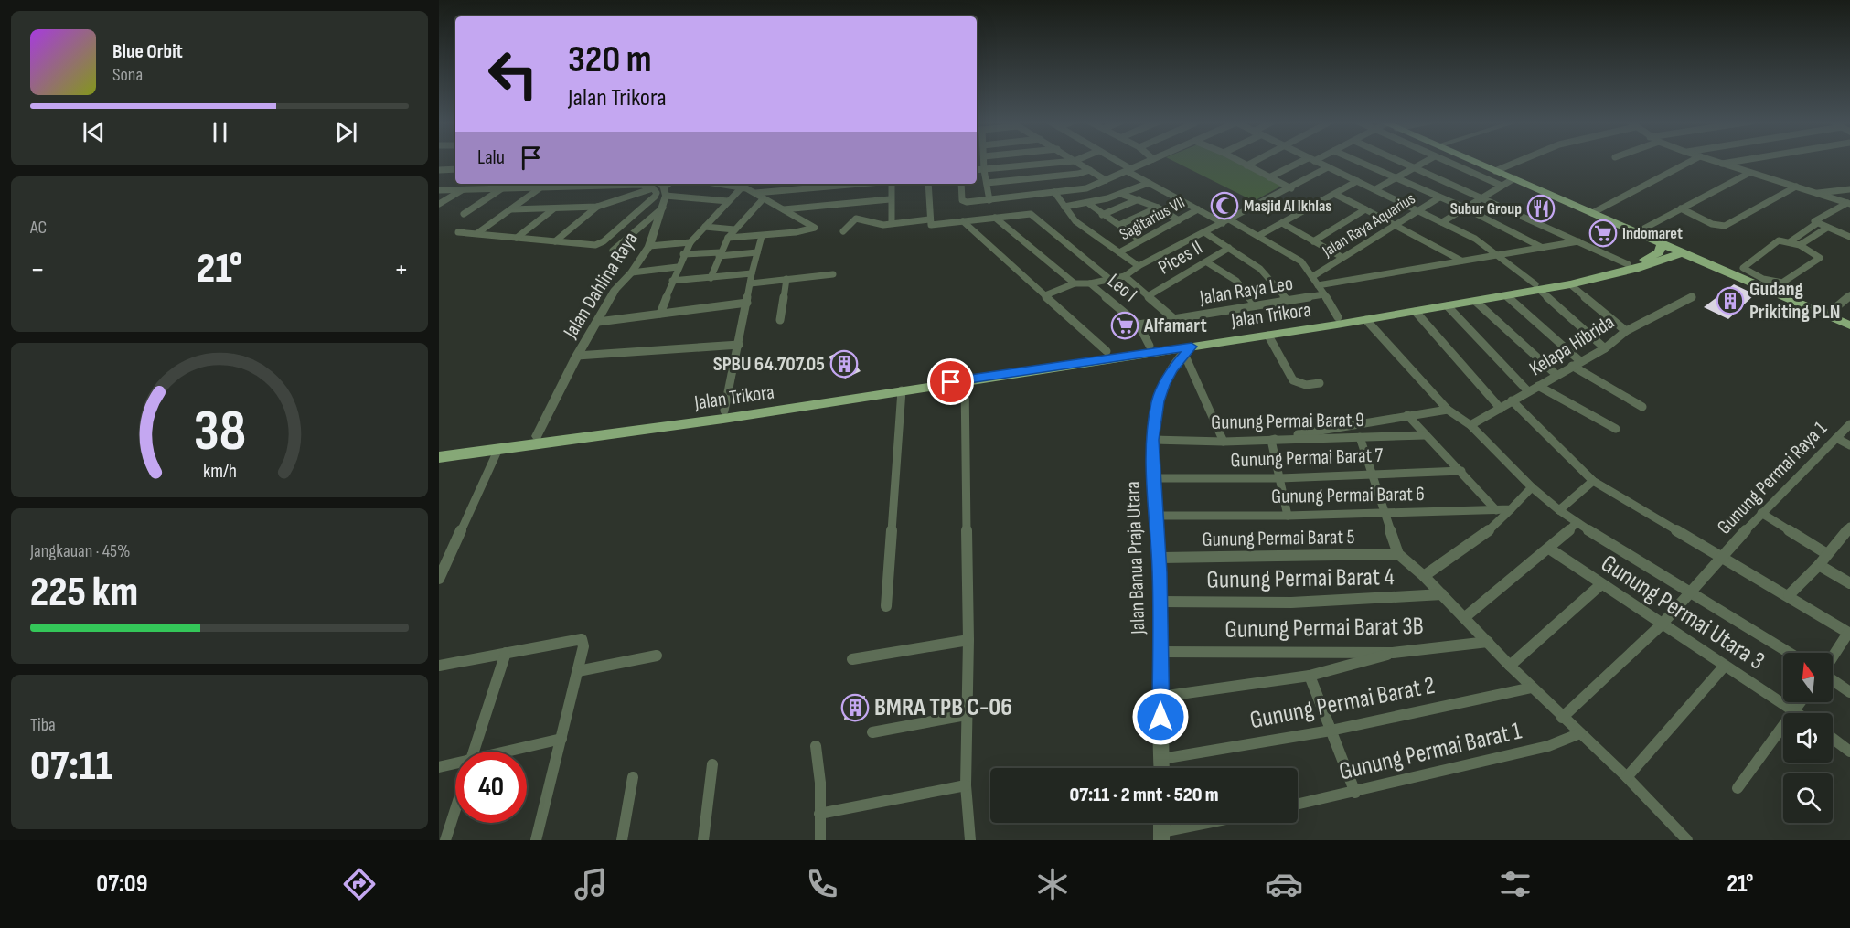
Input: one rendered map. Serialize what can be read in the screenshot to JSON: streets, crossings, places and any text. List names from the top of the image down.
{
  "streets": {
    "main road": ["Jalan Trikora"],
    "street": [
      "Sagitarius VII",
      "Jalan Raya Aquarius",
      "Pices II",
      "Jalan Dahlina Raya",
      "Leo I",
      "Jalan Raya Leo",
      "Kelapa Hibrida",
      "Gunung Permai Barat 9",
      "Gunung Permai Barat 7",
      "Gunung Permai Raya 1",
      "Gunung Permai Barat 6",
      "Gunung Permai Barat 5",
      "Jalan Banua Praja Utara",
      "Gunung Permai Barat 4",
      "Gunung Permai Utara 3",
      "Gunung Permai Barat 3B",
      "Gunung Permai Barat 2",
      "Gunung Permai Barat 1"
    ]
  },
  "crossings": [
    ["Jalan Dahlina Raya", "Jalan Trikora"],
    ["Leo I", "Jalan Raya Leo"],
    ["Leo I", "Jalan Trikora"],
    ["Jalan Trikora", "Jalan Banua Praja Utara"],
    ["Gunung Permai Barat 9", "Jalan Banua Praja Utara"],
    ["Gunung Permai Barat 7", "Jalan Banua Praja Utara"],
    ["Gunung Permai Raya 1", "Gunung Permai Utara 3"],
    ["Gunung Permai Barat 6", "Jalan Banua Praja Utara"],
    ["Gunung Permai Barat 5", "Jalan Banua Praja Utara"],
    ["Jalan Banua Praja Utara", "Gunung Permai Barat 4"],
    ["Jalan Banua Praja Utara", "Gunung Permai Barat 3B"],
    ["Jalan Banua Praja Utara", "Gunung Permai Barat 2"]
  ],
  "places": {
    "mosque": ["Masjid Al Ikhlas"],
    "restaurant": ["Subur Group"],
    "supermarket": ["Indomaret", "Alfamart"],
    "building": ["Gudang Prikiting PLN", "SPBU 64.707.05", "BMRA TPB C-06"]
  },
  "north": "top",
  "page": {
    "turn": ["320 m", "Jalan Trikora"],
    "song": ["Blue Orbit", "Sona"],
    "then": "Lalu",
    "tile": [
      "AC",
      ["Jangkauan · 45%", "225 km"],
      ["Tiba", "07:11"]
    ],
    "heat": ["−", "21°", "+"],
    "limit": "40",
    "trip": "07:11 · 2 mnt · 520 m",
    "tabs": ["07:09", "21°"],
    "gauge": ["38", "km/h"]
  }
}
